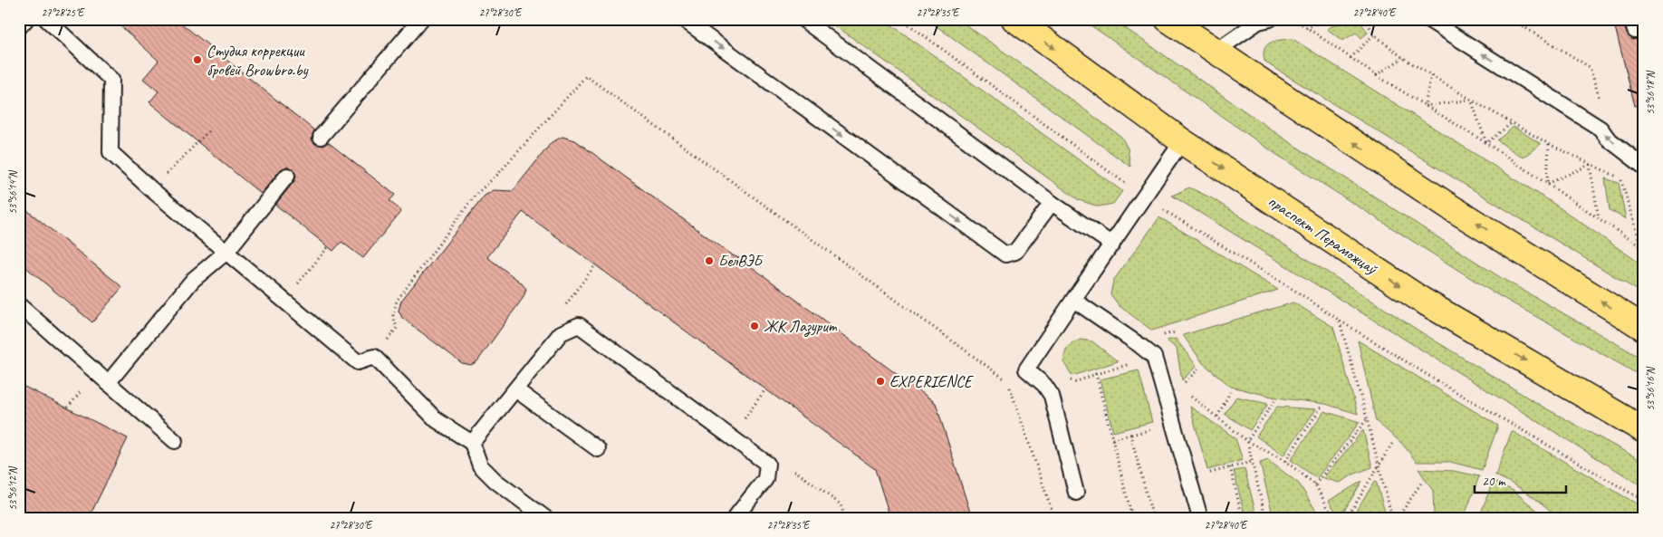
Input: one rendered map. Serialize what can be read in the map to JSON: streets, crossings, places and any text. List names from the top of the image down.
{
  "streets": {
    "main road": ["праспект Пераможцаў"]
  },
  "places": [
    "Студия коррекции бровей Browbro.by",
    "БелВЭБ",
    "ЖК Лазурит",
    "EXPERIENCE"
  ],
  "scale_bar": "20 m",
  "coordinates": [
    "27°28'25\"E",
    "27°28'30\"E",
    "27°28'35\"E",
    "27°28'40\"E",
    "53°56'18\"N",
    "53°56'14\"N",
    "53°56'16\"N",
    "53°56'12\"N"
  ]
}
